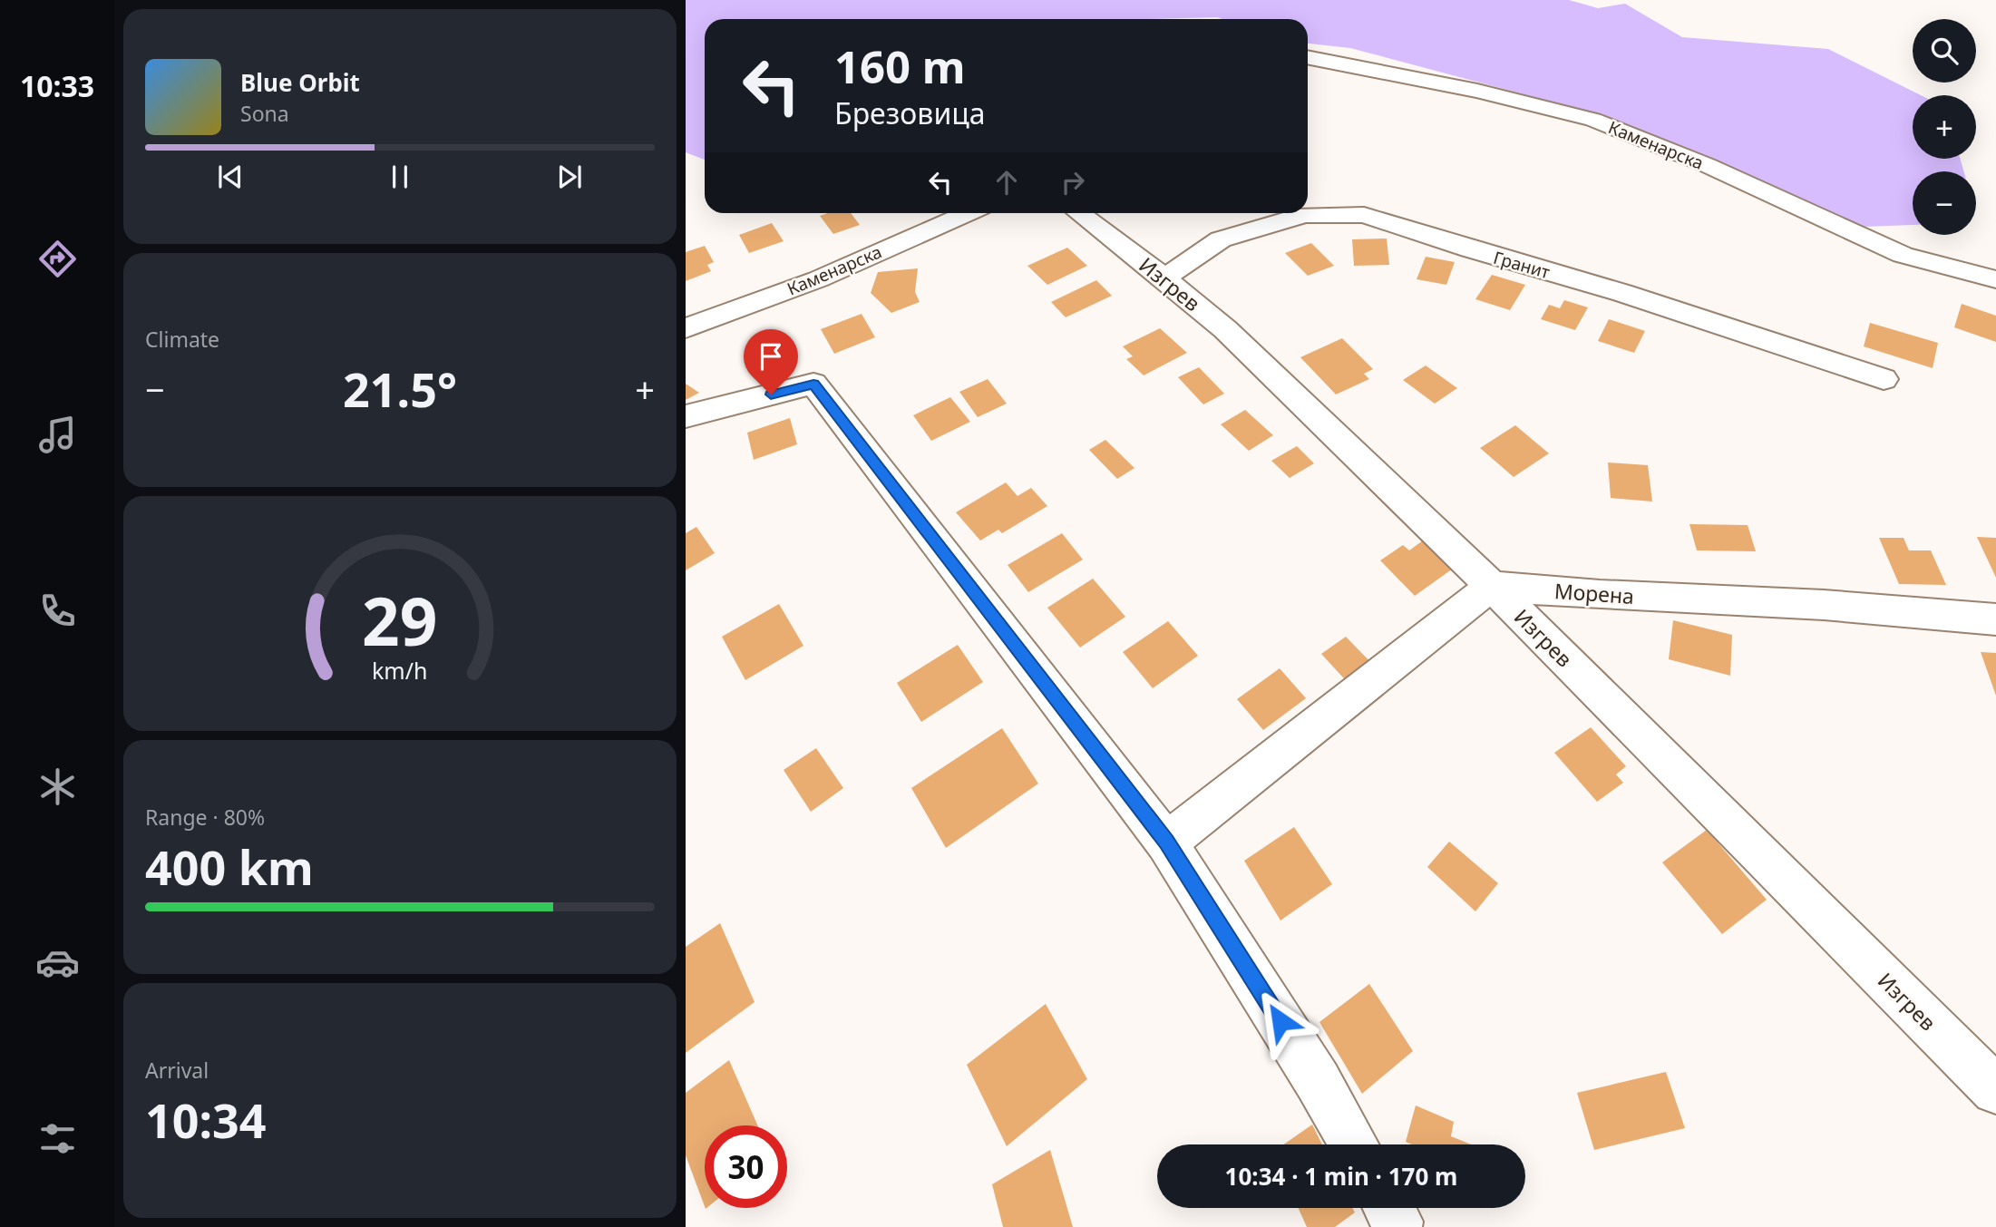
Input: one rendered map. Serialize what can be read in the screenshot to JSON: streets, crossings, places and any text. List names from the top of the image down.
{
  "streets": {
    "street": [
      "Каменарска",
      "Гранит",
      "Изгрев",
      "Морена"
    ]
  },
  "crossings": [
    ["Гранит", "Изгрев"],
    ["Изгрев", "Морена"]
  ],
  "page": {
    "tabs": "10:33",
    "map_buttons": ["+", "−"],
    "turn": ["160 m", "Брезовица"],
    "song": ["Blue Orbit", "Sona"],
    "tile": [
      "Climate",
      ["Range · 80%", "400 km"],
      ["Arrival", "10:34"]
    ],
    "heat": ["−", "21.5°", "+"],
    "limit": "30",
    "trip": "10:34 · 1 min · 170 m",
    "gauge": ["29", "km/h"]
  }
}
